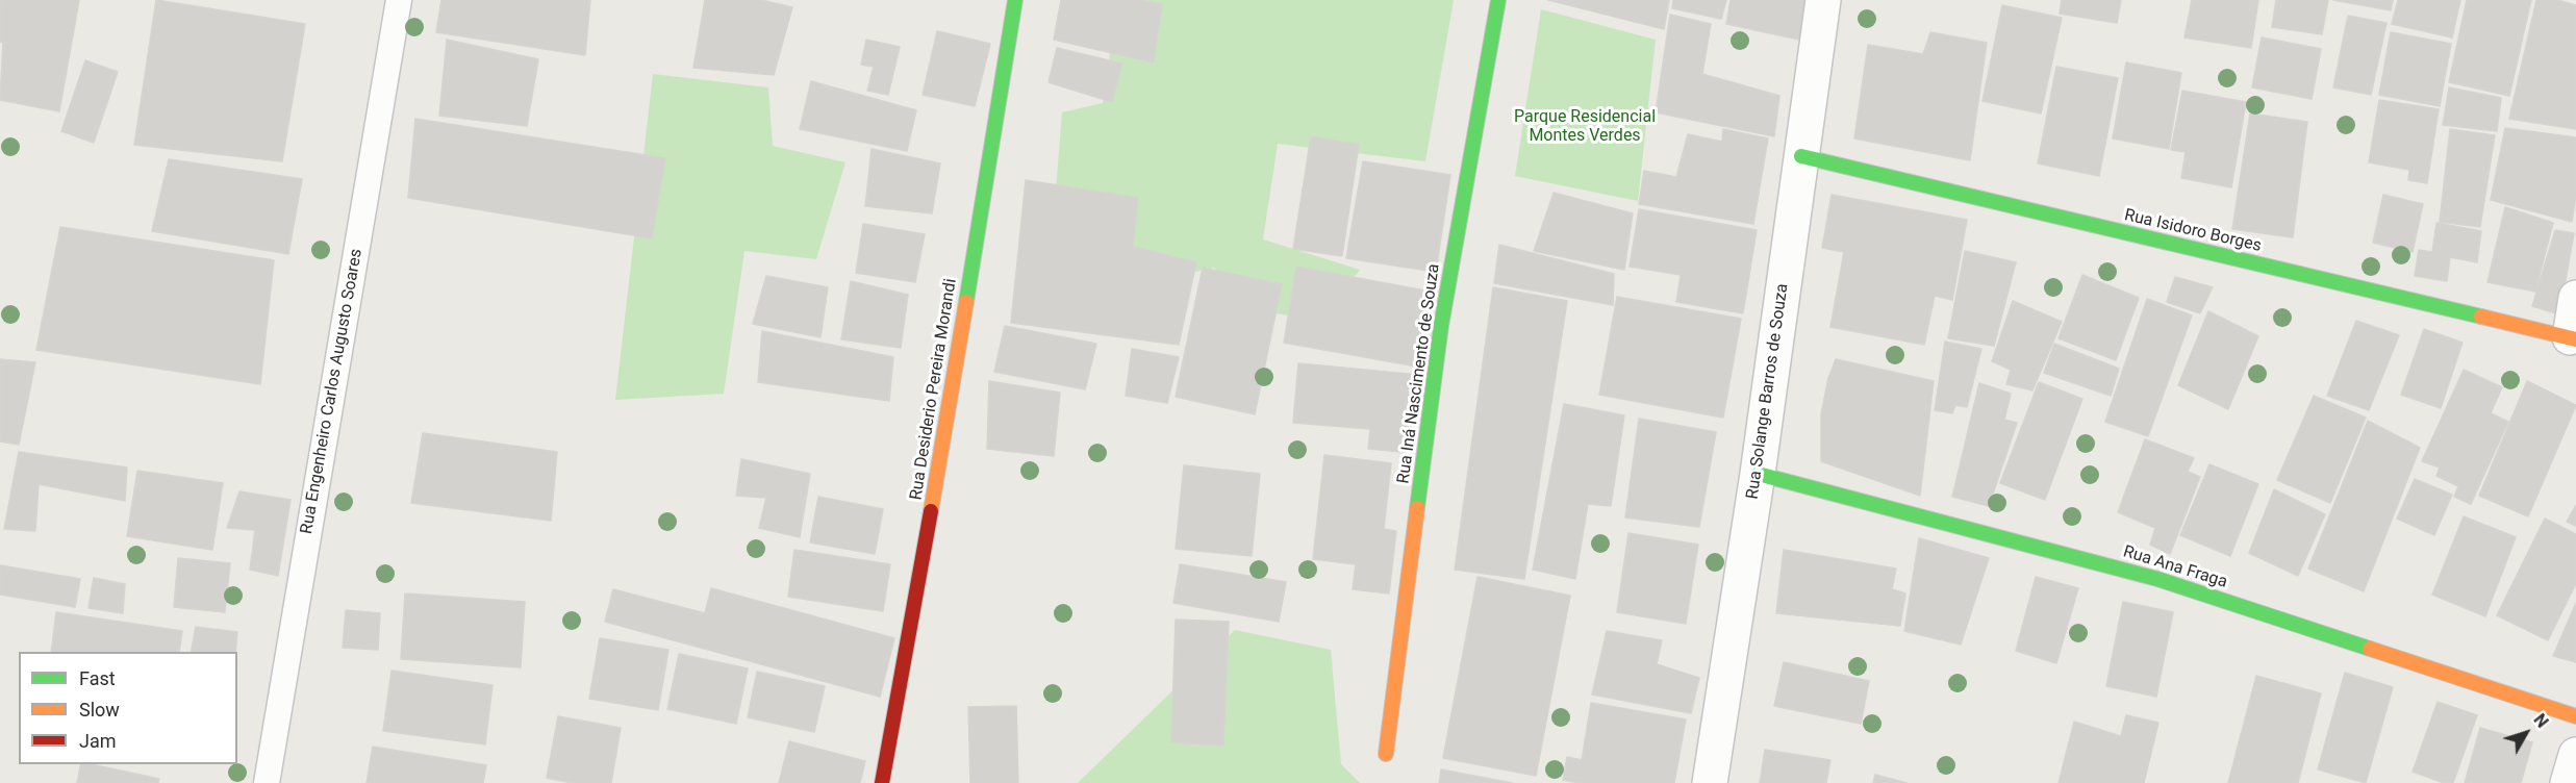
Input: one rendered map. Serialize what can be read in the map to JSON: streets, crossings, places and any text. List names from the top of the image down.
{
  "streets": {
    "street": [
      "Rua Isidoro Borges",
      "Rua Iná Nascimento de Souza",
      "Rua Desiderio Pereira Morandi",
      "Rua Solange Barros de Souza",
      "Rua Ana Fraga"
    ],
    "lane": ["Rua Engenheiro Carlos Augusto Soares"]
  },
  "crossings": [
    ["Rua Isidoro Borges", "Rua Solange Barros de Souza"],
    ["Rua Solange Barros de Souza", "Rua Ana Fraga"]
  ],
  "parks": ["Parque Residencial Montes Verdes"],
  "legend": ["Fast", "Slow", "Jam"],
  "north": "top right"
}
